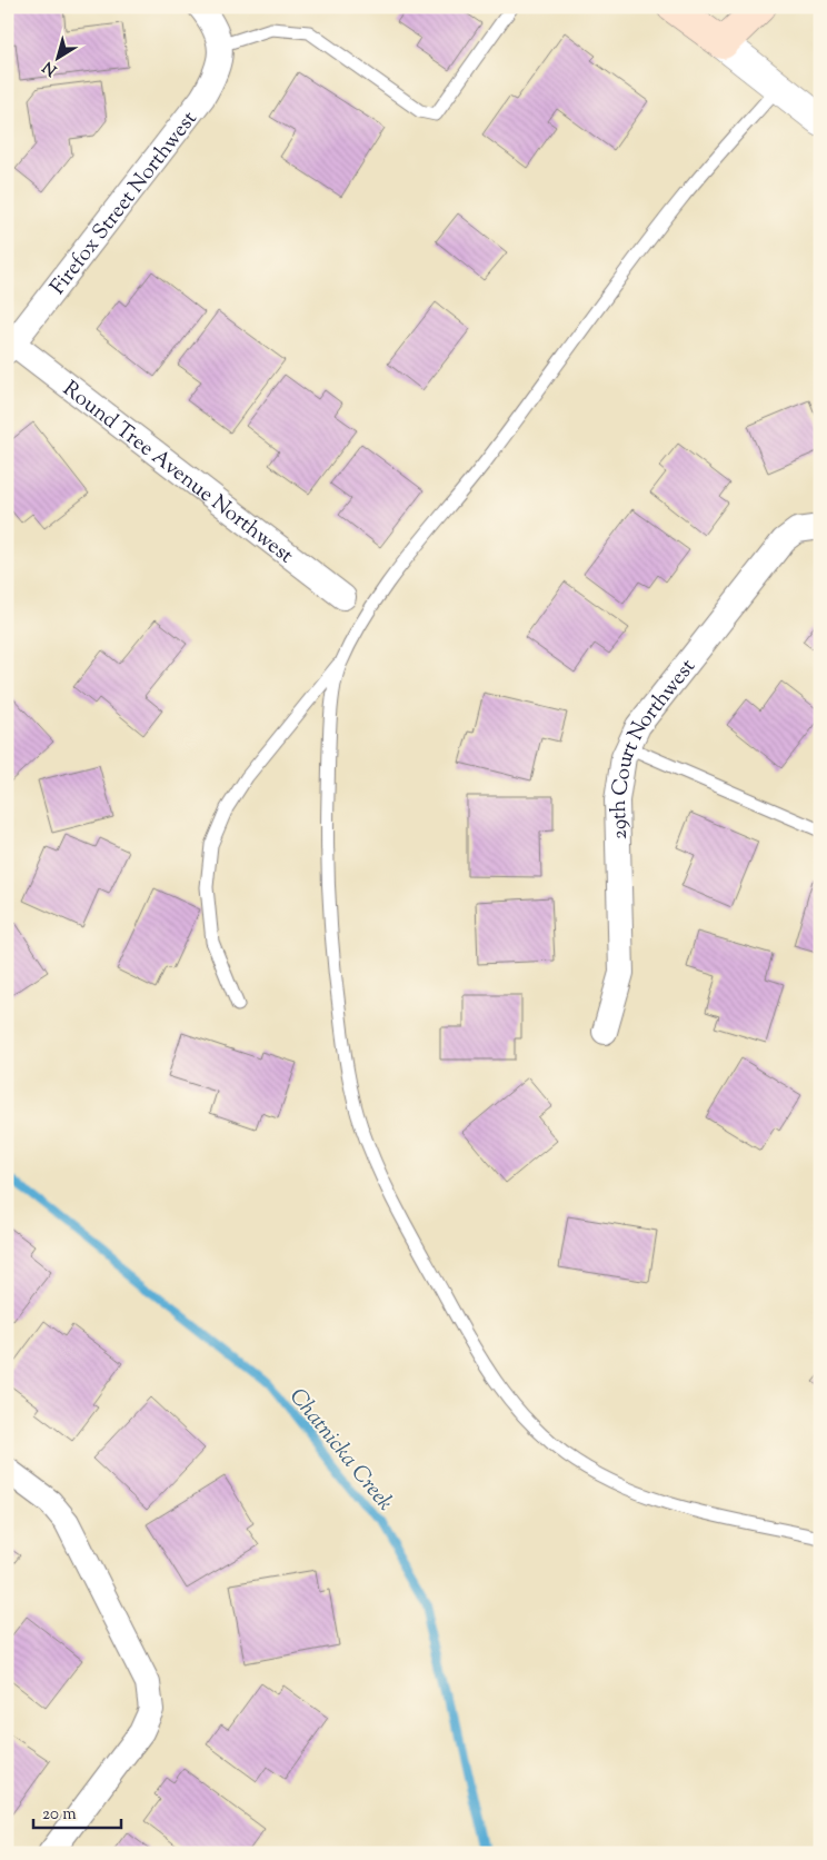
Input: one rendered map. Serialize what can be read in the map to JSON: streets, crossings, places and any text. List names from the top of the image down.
{
  "streets": {
    "street": ["Firefox Street Northwest", "Round Tree Avenue Northwest", "29th Court Northwest"]
  },
  "crossings": [
    ["Firefox Street Northwest", "Round Tree Avenue Northwest"]
  ],
  "water": ["Chatnicka Creek"],
  "scale_bar": "20 m",
  "north": "bottom left"
}
